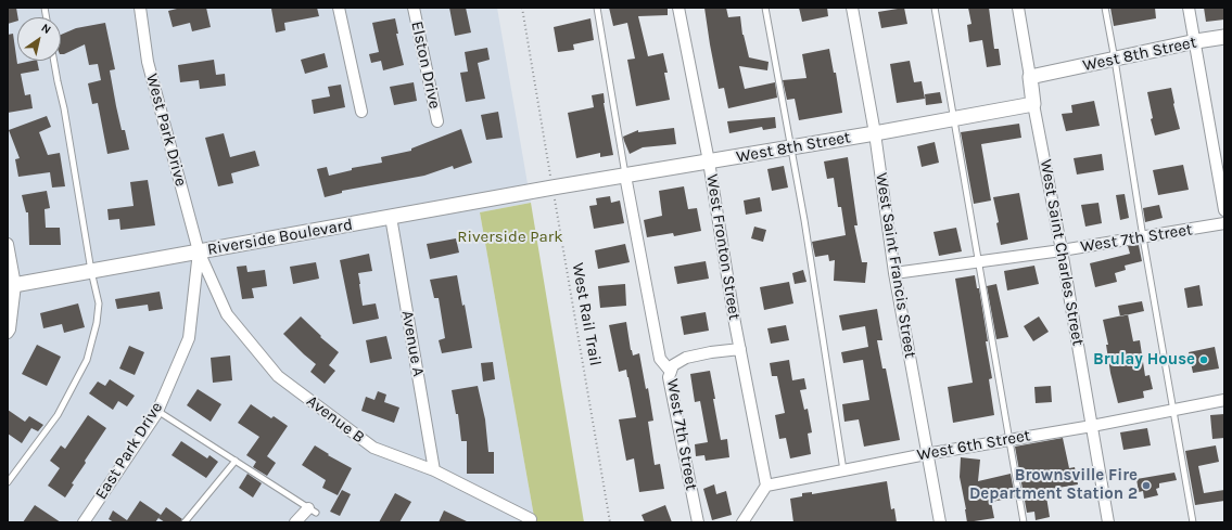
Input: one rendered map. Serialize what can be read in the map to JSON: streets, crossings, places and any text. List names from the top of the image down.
{
  "streets": {
    "street": [
      "West 8th Street",
      "Elston Drive",
      "West Park Drive",
      "Riverside Boulevard",
      "West 7th Street",
      "West Fronton Street",
      "West Saint Charles Street",
      "West Saint Francis Street",
      "Avenue A",
      "Avenue B",
      "West 6th Street",
      "East Park Drive"
    ],
    "path": ["West Rail Trail"]
  },
  "crossings": [
    ["West 8th Street", "Riverside Boulevard"],
    ["West 8th Street", "West Fronton Street"],
    ["West 8th Street", "West Saint Charles Street"],
    ["West 8th Street", "West Saint Francis Street"],
    ["West 8th Street", "West Rail Trail"],
    ["West Park Drive", "Riverside Boulevard"],
    ["West Park Drive", "Avenue B"],
    ["West Park Drive", "East Park Drive"],
    ["Riverside Boulevard", "West Rail Trail"],
    ["Riverside Boulevard", "Avenue A"],
    ["Riverside Boulevard", "Avenue B"],
    ["Riverside Boulevard", "East Park Drive"],
    ["West 7th Street", "West Fronton Street"],
    ["West 7th Street", "West Saint Charles Street"],
    ["West 7th Street", "West Saint Francis Street"],
    ["West Fronton Street", "West 6th Street"],
    ["West Saint Charles Street", "West 6th Street"],
    ["West Saint Francis Street", "West 6th Street"],
    ["Avenue A", "Avenue B"],
    ["Avenue B", "East Park Drive"]
  ],
  "parks": ["Riverside Park"],
  "places": ["Brulay House", "Brownsville Fire Department Station 2"],
  "north": "top right"
}
